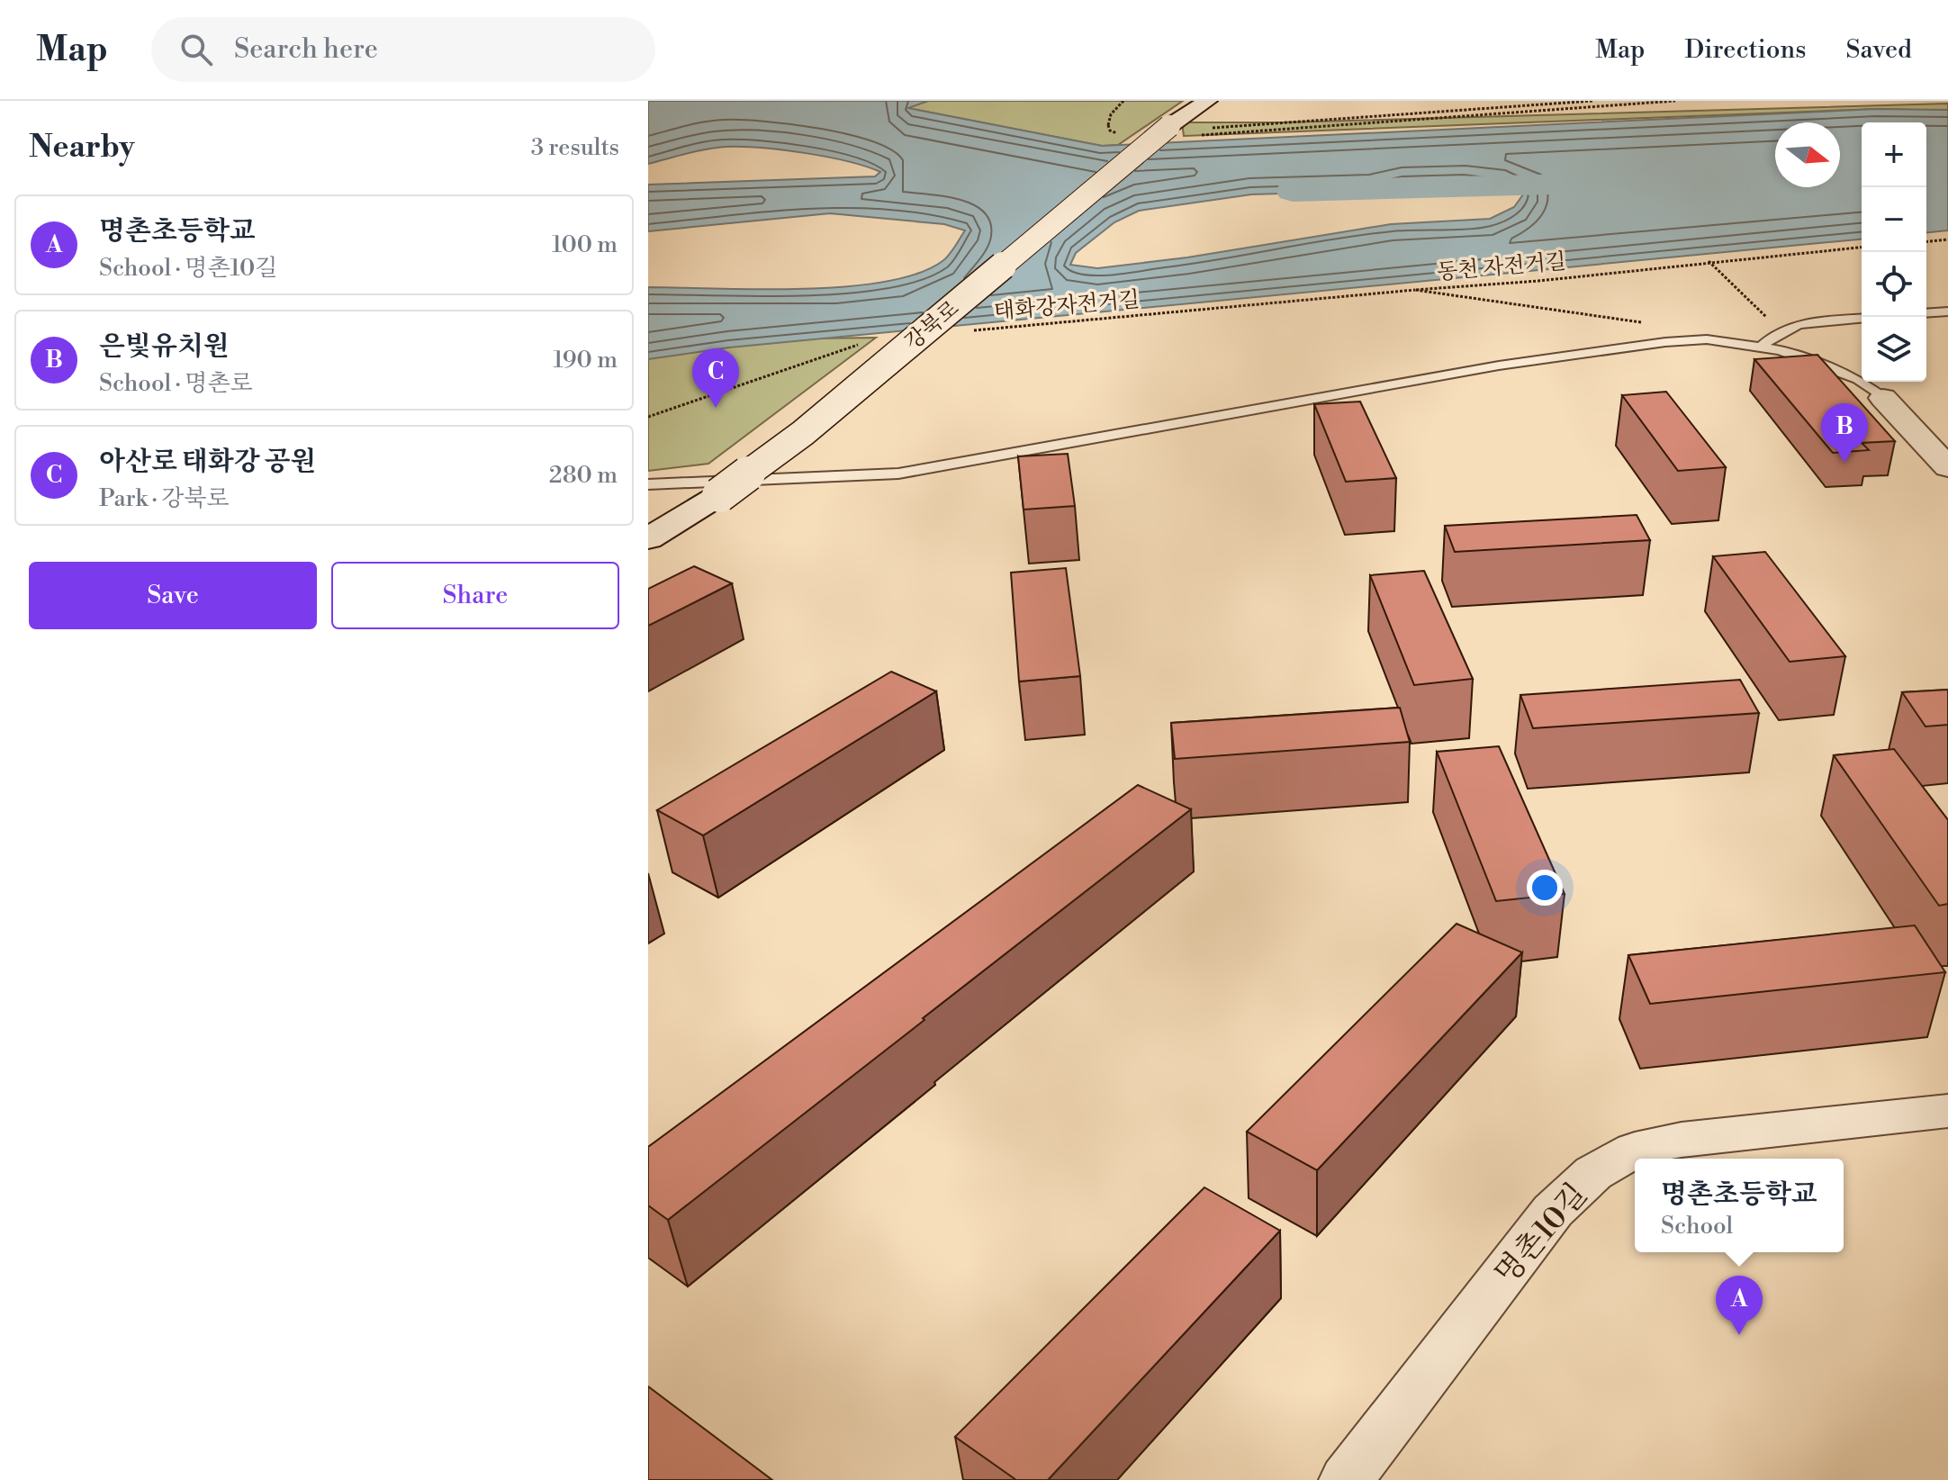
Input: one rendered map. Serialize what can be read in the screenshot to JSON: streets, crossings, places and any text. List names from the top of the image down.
{
  "streets": {
    "main road": ["강북로"],
    "street": ["명촌10길"],
    "path": ["동천 자전거길", "태화강자전거길"]
  },
  "crossings": [
    ["동천 자전거길", "태화강자전거길"]
  ],
  "north": "right",
  "page": {
    "header": "Map",
    "search": "Search here",
    "nav": ["Map", "Directions", "Saved"],
    "heading": ["Nearby", "3 results"],
    "map_buttons": ["+", "−"],
    "list": [
      {
        "mark": "A",
        "name": "명촌초등학교",
        "note": "School · 명촌10길",
        "value": "100 m"
      },
      {
        "mark": "B",
        "name": "은빛유치원",
        "note": "School · 명촌로",
        "value": "190 m"
      },
      {
        "mark": "C",
        "name": "아산로 태화강 공원",
        "note": "Park · 강북로",
        "value": "280 m"
      }
    ],
    "pins": ["C", "B", "A"],
    "buttons": ["Save", "Share"],
    "popup": ["명촌초등학교", "School"]
  }
}
